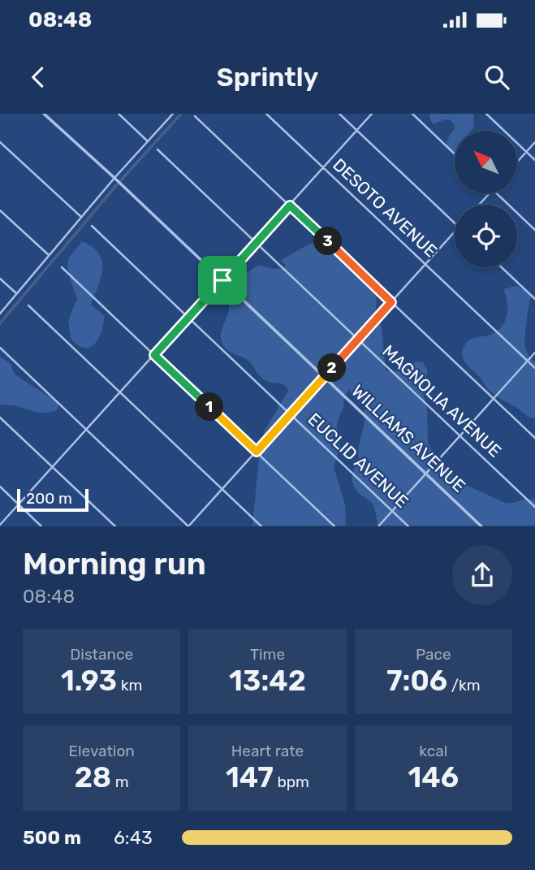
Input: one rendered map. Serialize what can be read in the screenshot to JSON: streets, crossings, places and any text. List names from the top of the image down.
{
  "streets": {
    "street": [
      "DESOTO AVENUE",
      "MAGNOLIA AVENUE",
      "WILLIAMS AVENUE",
      "EUCLID AVENUE"
    ]
  },
  "scale_bar": "200 m",
  "north": "top left",
  "page": {
    "status": "08:48",
    "header": "Sprintly",
    "pins": ["3", "2", "1"],
    "scale": "200 m",
    "heading": ["Morning run", "08:48"],
    "stats": [
      ["Distance", "1.93 km"],
      ["Time", "13:42"],
      ["Pace", "7:06 /km"],
      ["Elevation", "28 m"],
      ["Heart rate", "147 bpm"],
      ["kcal", "146"]
    ],
    "list": [
      {
        "name": "500 m",
        "note": "6:43"
      }
    ]
  }
}
